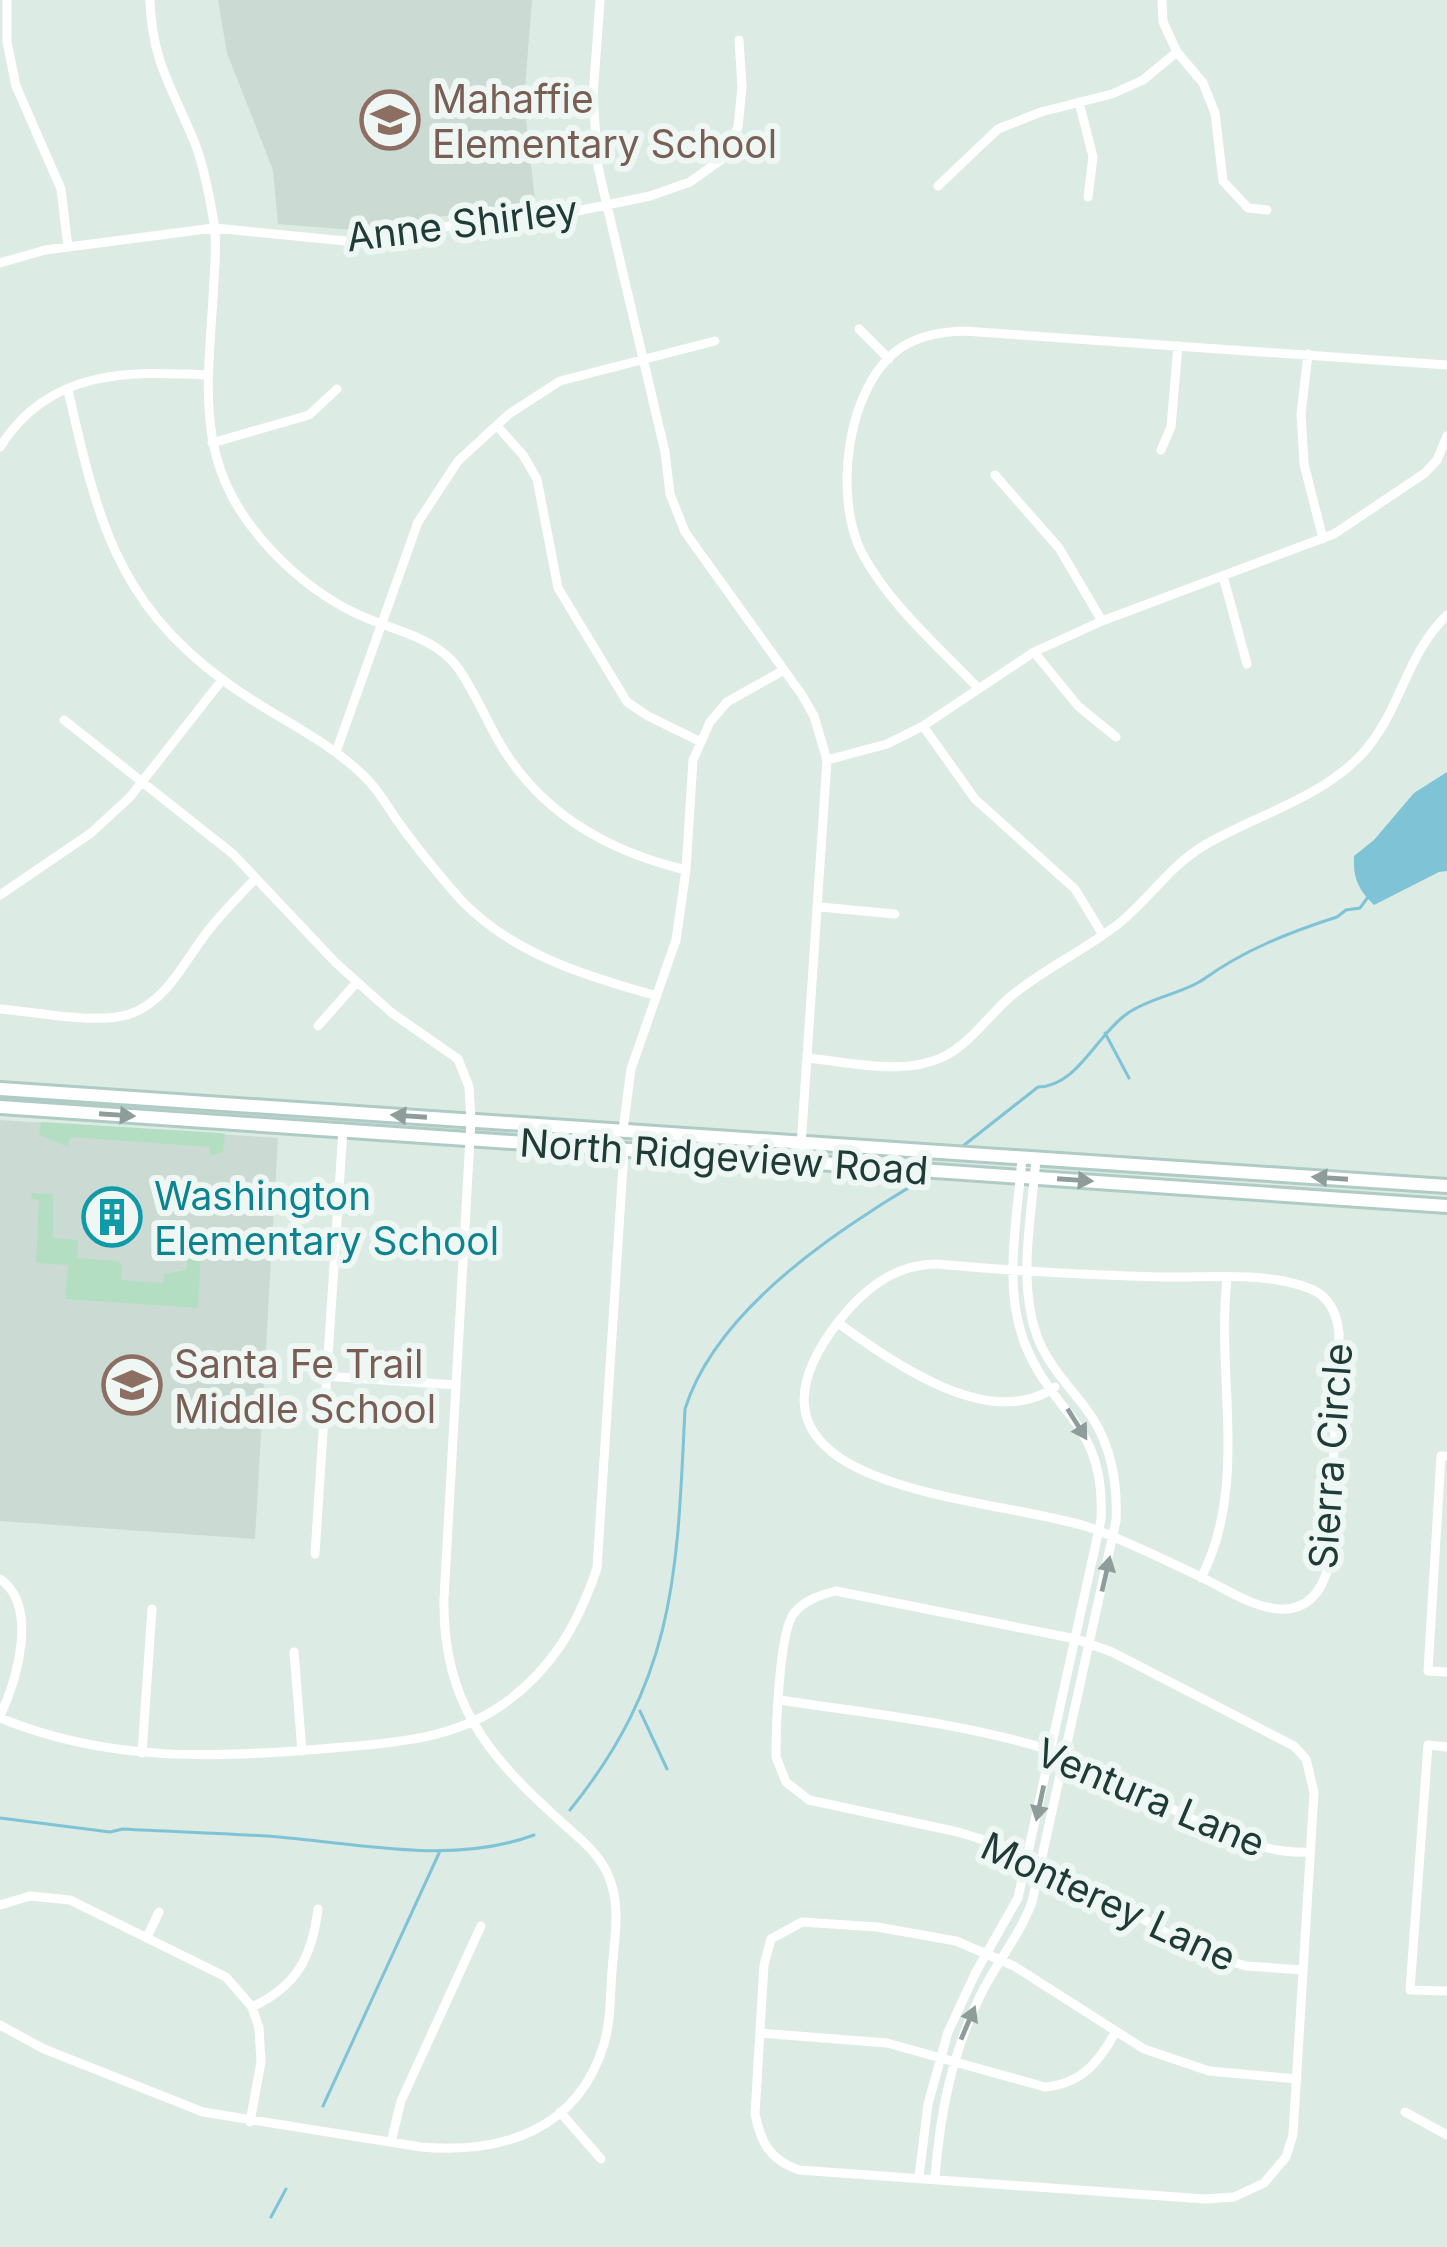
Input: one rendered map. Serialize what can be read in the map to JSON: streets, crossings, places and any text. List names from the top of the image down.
{
  "streets": {
    "main road": ["North Ridgeview Road"],
    "street": [
      "Anne Shirley",
      "Sierra Circle",
      "Ventura Lane",
      "Monterey Lane"
    ]
  },
  "crossings": [
    ["Ventura Lane", "Monterey Lane"]
  ],
  "places": {
    "school or university": ["Mahaffie Elementary School", "Santa Fe Trail Middle School"],
    "building": ["Washington Elementary School"]
  }
}
